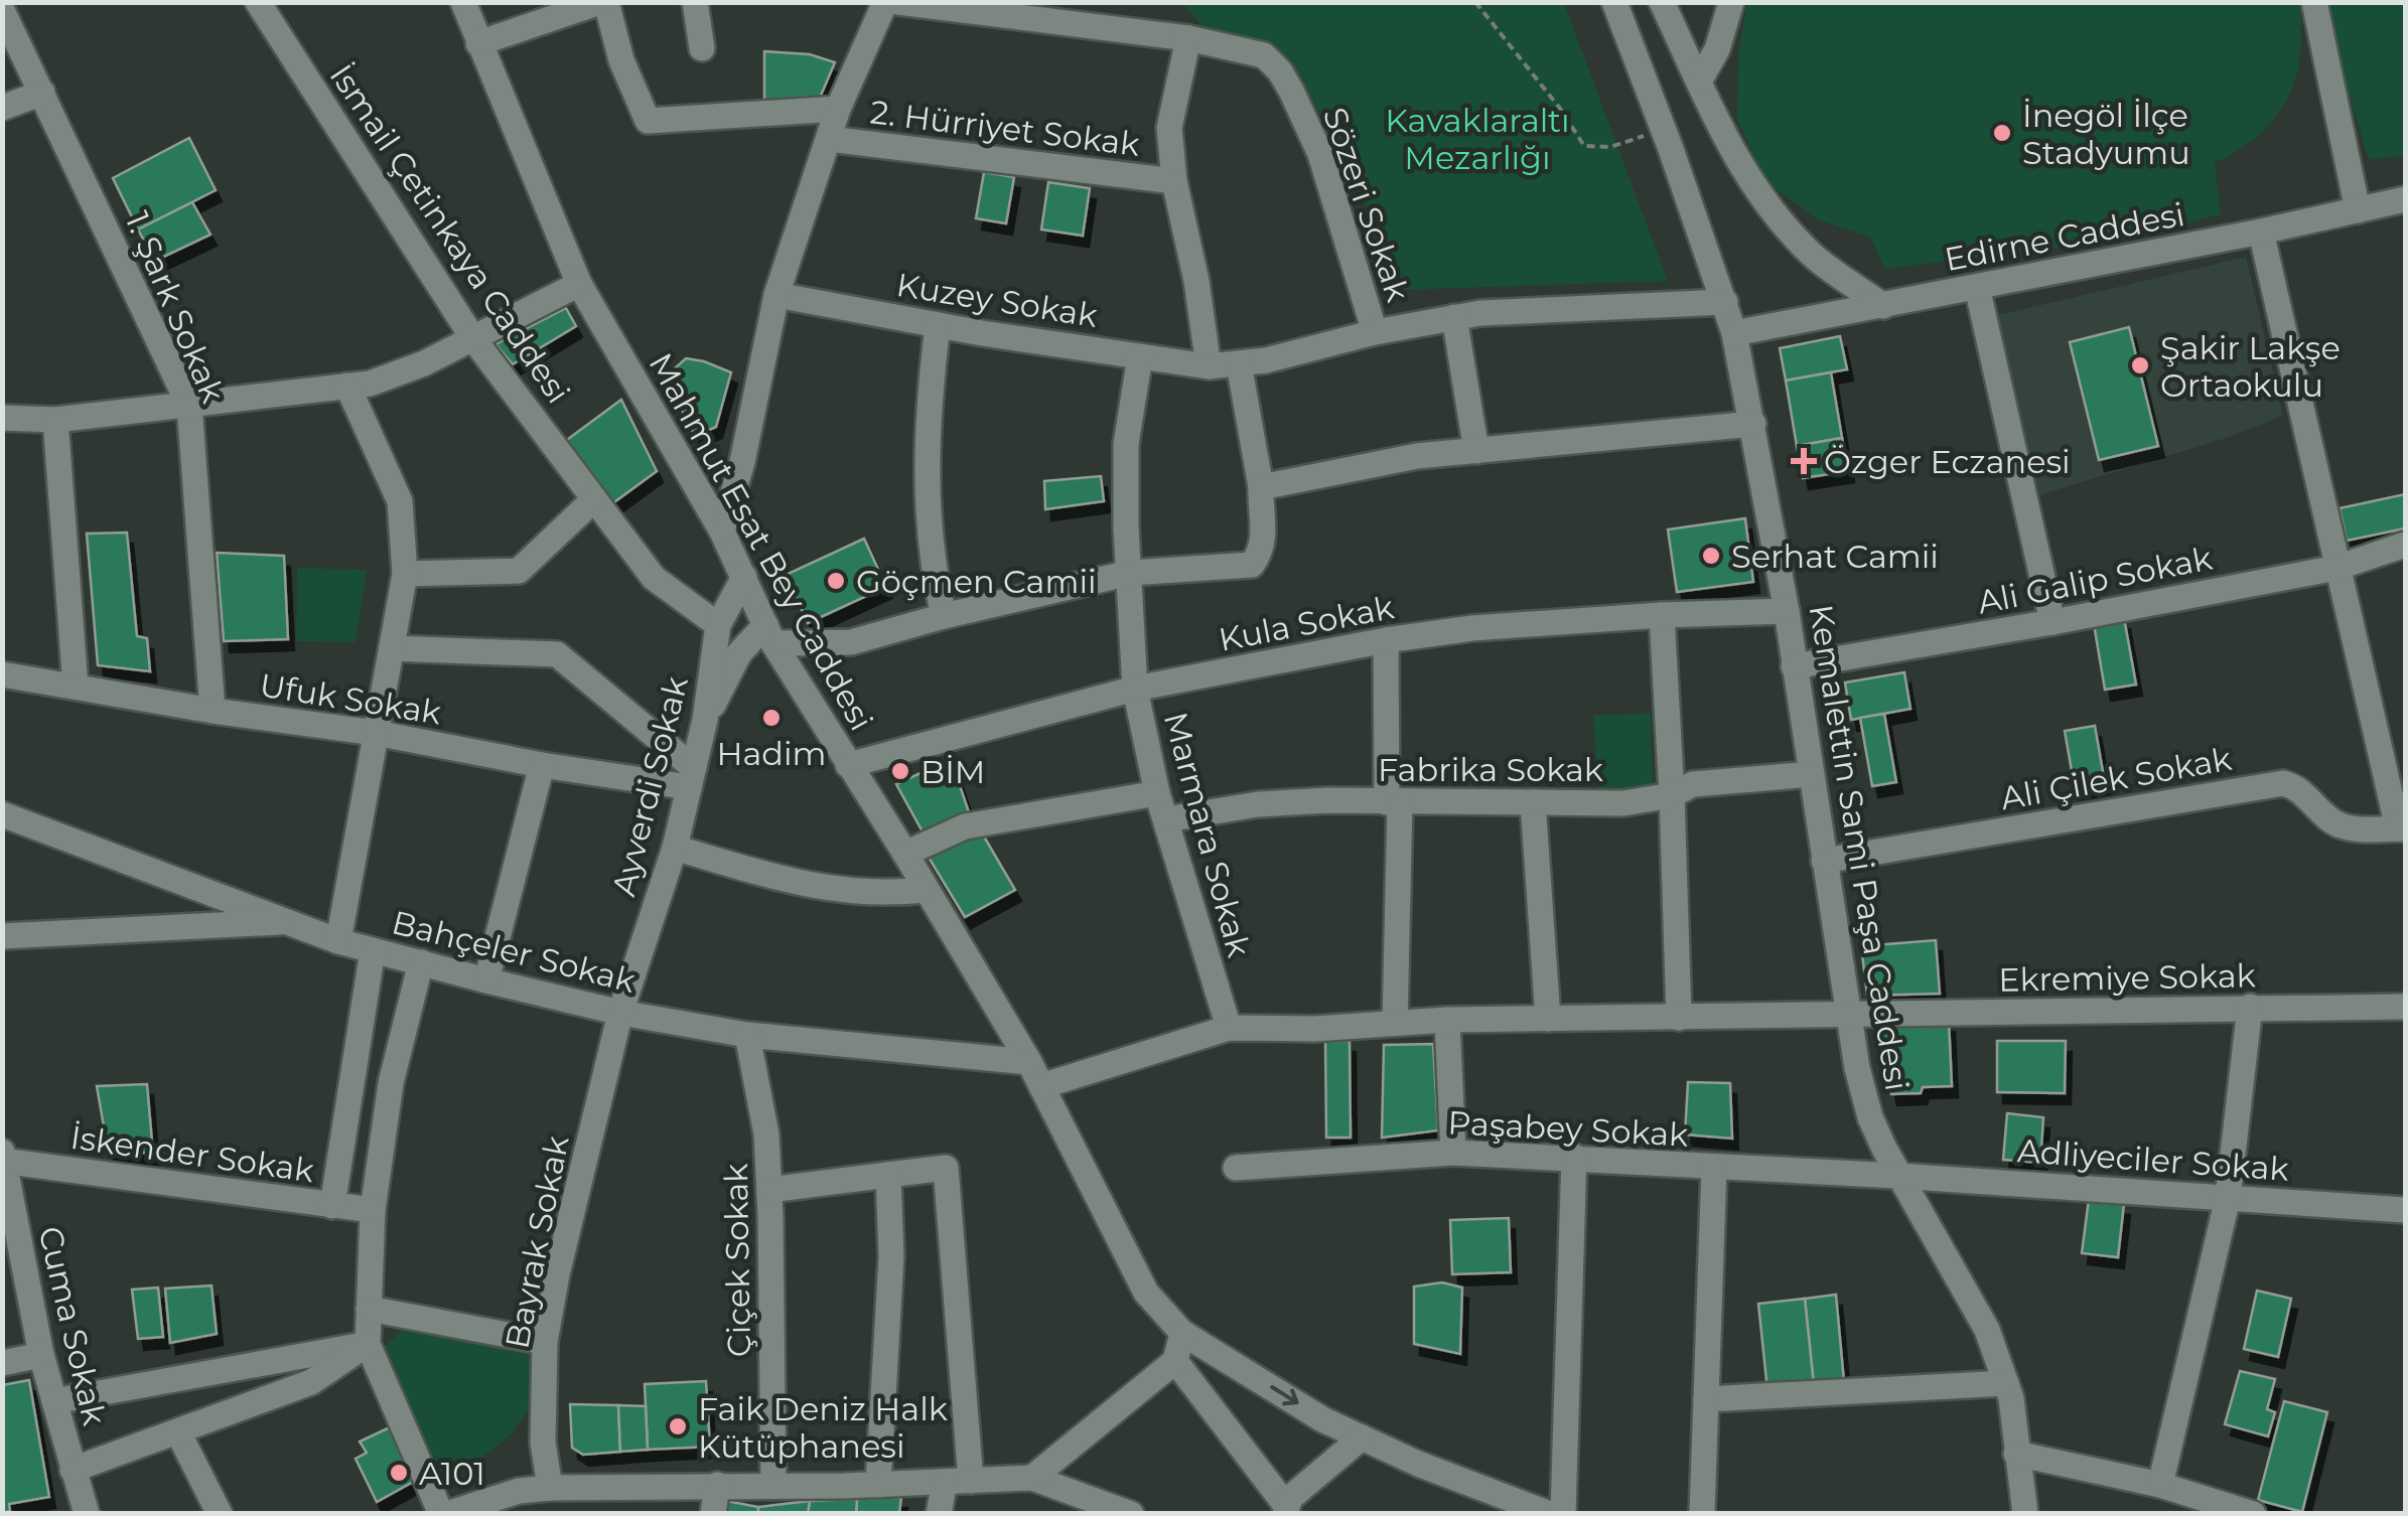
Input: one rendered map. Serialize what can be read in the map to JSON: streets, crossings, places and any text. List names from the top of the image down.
{
  "streets": {
    "street": [
      "2. Hürriyet Sokak",
      "Sözeri Sokak",
      "İsmail Çetinkaya Caddesi",
      "Edirne Caddesi",
      "Kuzey Sokak",
      "1. Şark Sokak",
      "Mahmut Esat Bey Caddesi",
      "Ali Galip Sokak",
      "Kula Sokak",
      "Ufuk Sokak",
      "Fabrika Sokak",
      "Ali Çilek Sokak",
      "Ayverdi Sokak",
      "Marmara Sokak",
      "Kemalettin Sami Paşa Caddesi",
      "Bahçeler Sokak",
      "Ekremiye Sokak",
      "Paşabey Sokak",
      "İskender Sokak",
      "Adliyeciler Sokak",
      "Bayrak Sokak",
      "Çiçek Sokak",
      "Cuma Sokak"
    ]
  },
  "crossings": [
    ["Sözeri Sokak", "Kuzey Sokak"],
    ["İsmail Çetinkaya Caddesi", "Ayverdi Sokak"],
    ["Edirne Caddesi", "Kemalettin Sami Paşa Caddesi"],
    ["Kuzey Sokak", "Marmara Sokak"],
    ["Kuzey Sokak", "Kemalettin Sami Paşa Caddesi"],
    ["1. Şark Sokak", "Ufuk Sokak"],
    ["Mahmut Esat Bey Caddesi", "Kula Sokak"],
    ["Mahmut Esat Bey Caddesi", "Ayverdi Sokak"],
    ["Mahmut Esat Bey Caddesi", "Bahçeler Sokak"],
    ["Mahmut Esat Bey Caddesi", "Ekremiye Sokak"],
    ["Ali Galip Sokak", "Kemalettin Sami Paşa Caddesi"],
    ["Kula Sokak", "Marmara Sokak"],
    ["Kula Sokak", "Kemalettin Sami Paşa Caddesi"],
    ["Ufuk Sokak", "Ayverdi Sokak"],
    ["Fabrika Sokak", "Marmara Sokak"],
    ["Fabrika Sokak", "Kemalettin Sami Paşa Caddesi"],
    ["Ali Çilek Sokak", "Kemalettin Sami Paşa Caddesi"],
    ["Ayverdi Sokak", "Bahçeler Sokak"],
    ["Ayverdi Sokak", "Bayrak Sokak"],
    ["Marmara Sokak", "Ekremiye Sokak"],
    ["Kemalettin Sami Paşa Caddesi", "Ekremiye Sokak"],
    ["Kemalettin Sami Paşa Caddesi", "Paşabey Sokak"],
    ["Kemalettin Sami Paşa Caddesi", "Adliyeciler Sokak"],
    ["Bahçeler Sokak", "Bayrak Sokak"],
    ["Bahçeler Sokak", "Çiçek Sokak"],
    ["Paşabey Sokak", "Adliyeciler Sokak"],
    ["İskender Sokak", "Cuma Sokak"]
  ],
  "parks": ["Kavaklaraltı Mezarlığı"],
  "places": {
    "other": [
      "İnegöl İlçe Stadyumu",
      "Şakir Lakşe Ortaokulu",
      "Serhat Camii",
      "Göçmen Camii",
      "Hadim",
      "BİM",
      "Faik Deniz Halk Kütüphanesi",
      "A101"
    ],
    "health": ["Özger Eczanesi"]
  }
}
